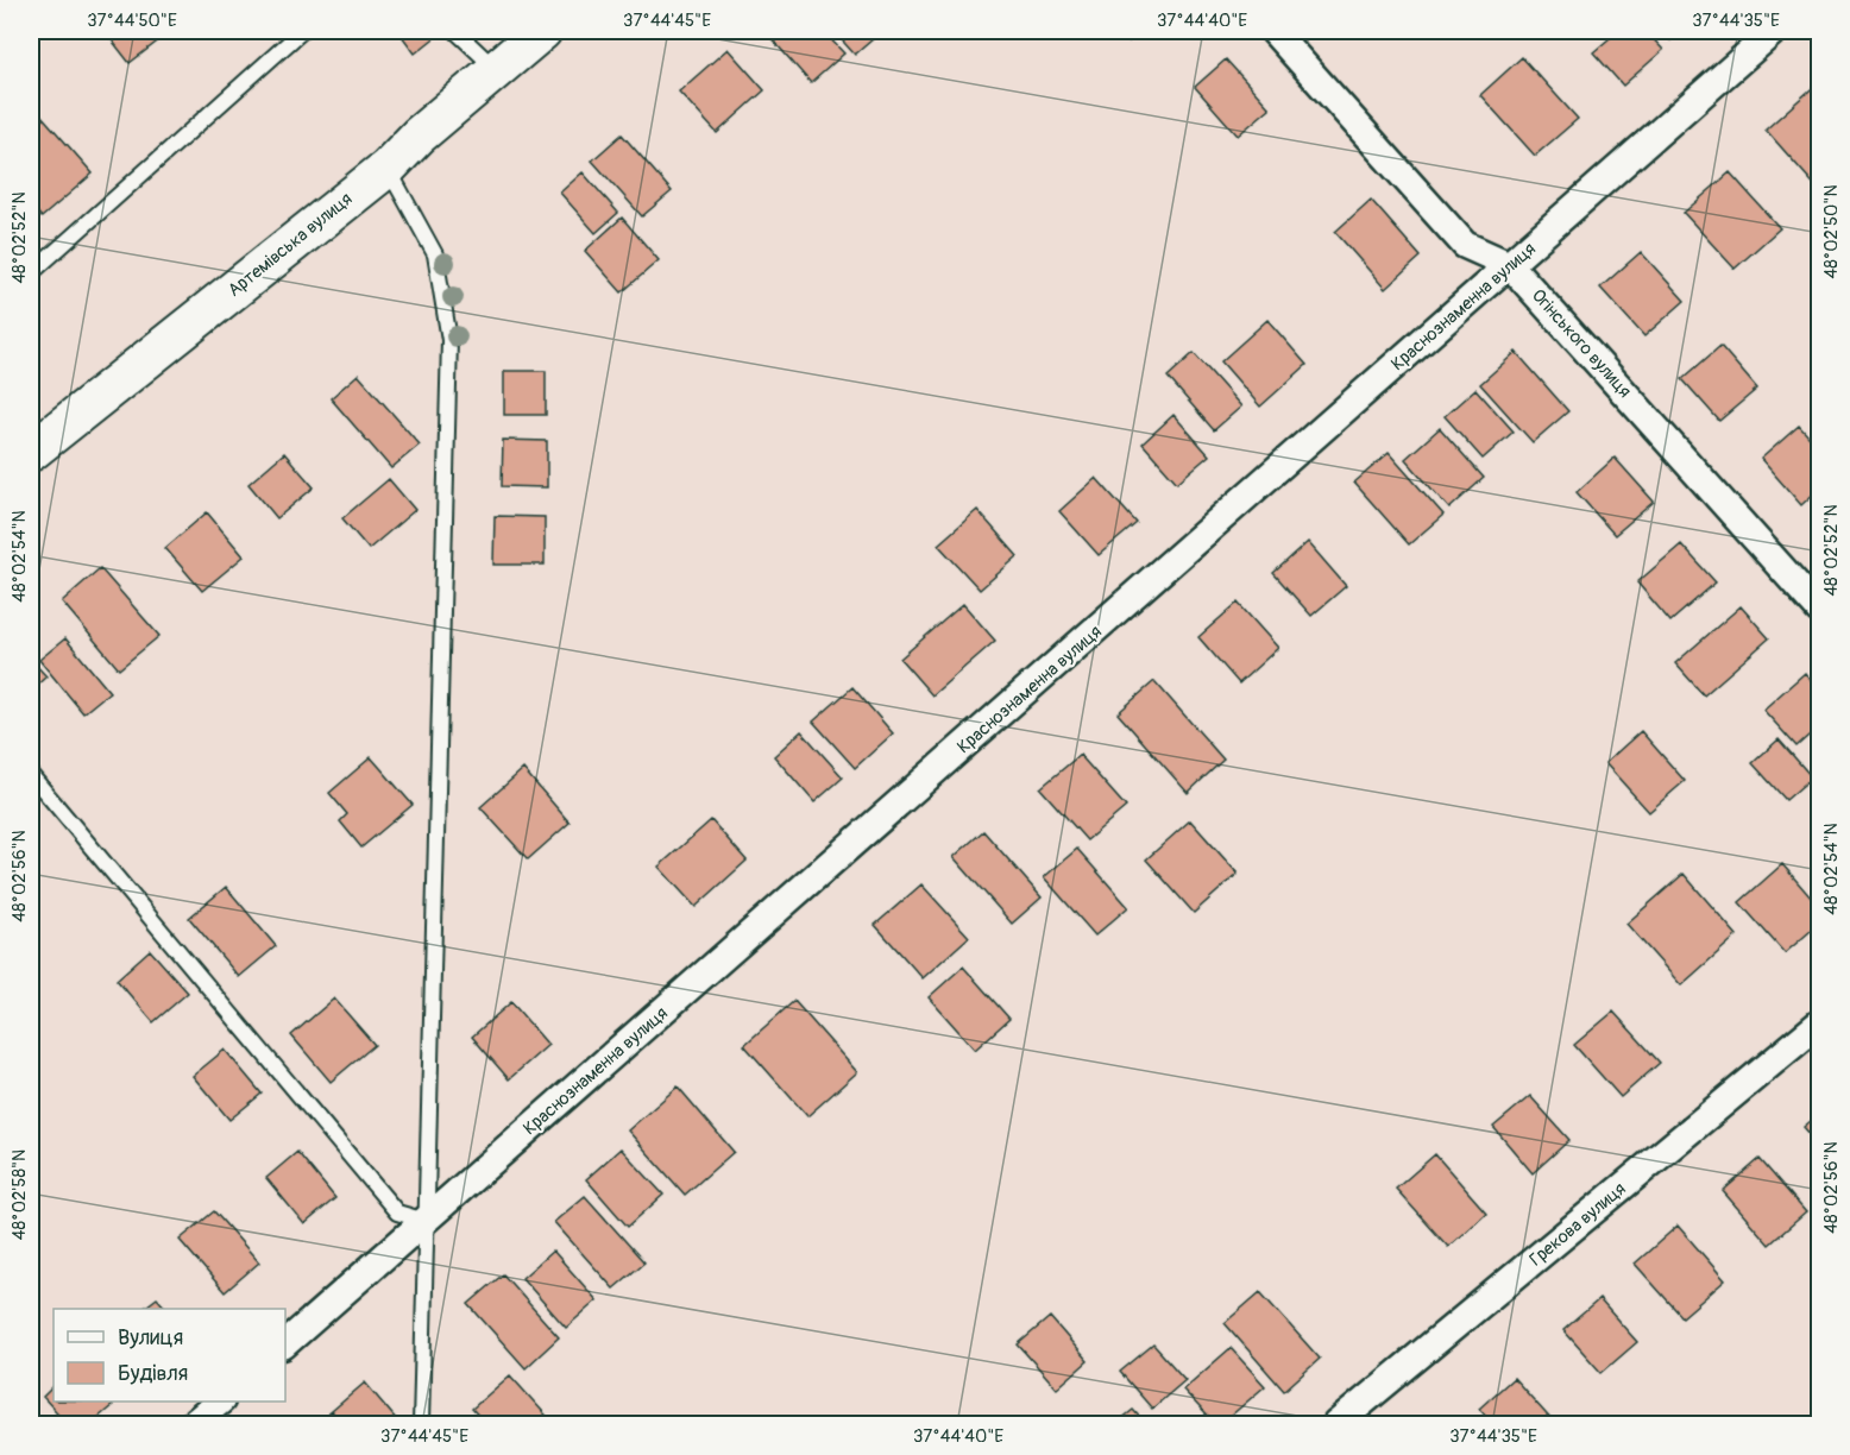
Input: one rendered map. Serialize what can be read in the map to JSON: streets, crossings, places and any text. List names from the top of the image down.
{
  "streets": {
    "main road": ["Артемівська вулиця"],
    "street": ["Краснознаменна вулиця", "Огінського вулиця", "Грекова вулиця"]
  },
  "crossings": [
    ["Краснознаменна вулиця", "Огінського вулиця"]
  ],
  "legend": ["Вулиця", "Будівля"],
  "coordinates": [
    "37°44'50\"E",
    "37°44'45\"E",
    "37°44'40\"E",
    "37°44'35\"E",
    "48°02'50\"N",
    "48°02'52\"N",
    "48°02'54\"N",
    "48°02'56\"N",
    "48°02'58\"N"
  ]
}
